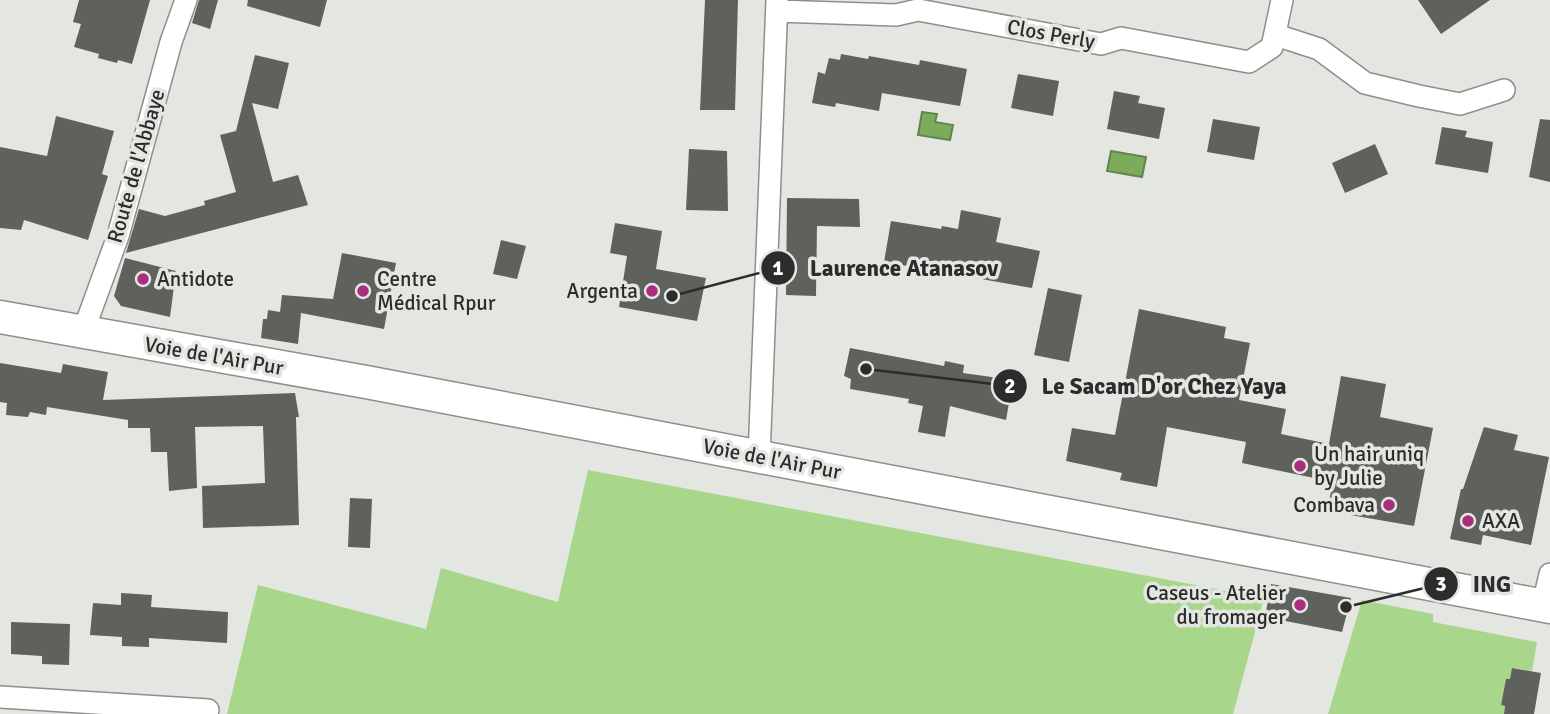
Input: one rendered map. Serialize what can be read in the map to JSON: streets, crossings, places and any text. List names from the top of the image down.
{
  "streets": {
    "main road": ["Voie de l'Air Pur"],
    "street": ["Clos Perly", "Route de l'Abbaye"]
  },
  "crossings": [
    ["Clos Perly", "Voie de l'Air Pur"],
    ["Route de l'Abbaye", "Voie de l'Air Pur"]
  ],
  "places": [
    "Antidote",
    "Centre Médical Rpur",
    "Argenta",
    "Laurence Atanasov",
    "Le Sacam D'or Chez Yaya",
    "Un hair uniq by Julie",
    "Combava",
    "AXA",
    "Caseus - Atelier du fromager",
    "ING"
  ]
}
